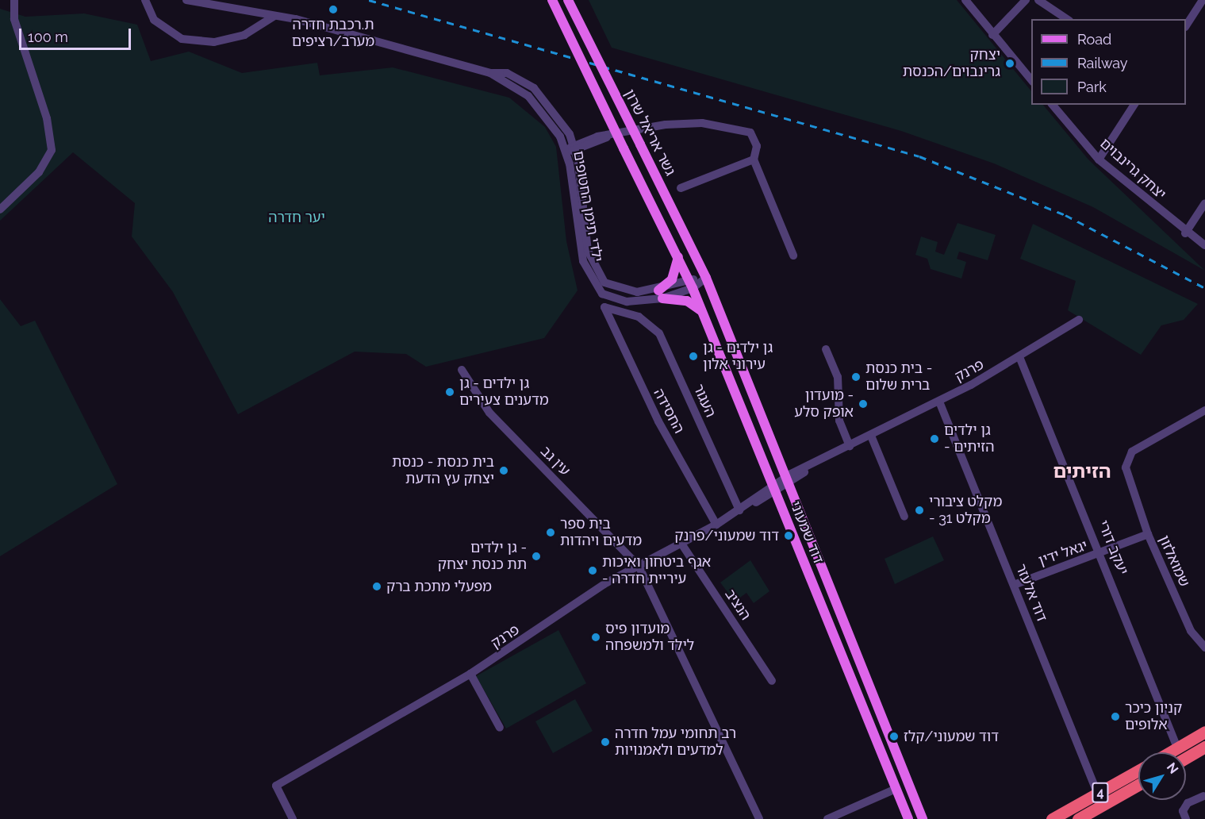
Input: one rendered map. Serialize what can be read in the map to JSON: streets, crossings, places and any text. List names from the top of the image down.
{
  "streets": {
    "highway": ["4"],
    "main road": ["גשר אריאל שרון", "דוד שמעוני"],
    "street": [
      "יצחק גרינבוים",
      "ילדי תימן החטופים",
      "פרנק",
      "העגור",
      "החסידה",
      "עין גב",
      "יעקב דורי",
      "יגאל ידין",
      "שמואלזון",
      "דוד אלעזר",
      "הנציב"
    ]
  },
  "crossings": [
    ["גשר אריאל שרון", "ילדי תימן החטופים"],
    ["גשר אריאל שרון", "דוד שמעוני"],
    ["ילדי תימן החטופים", "דוד שמעוני"],
    ["פרנק", "העגור"],
    ["פרנק", "החסידה"],
    ["פרנק", "עין גב"],
    ["פרנק", "דוד שמעוני"],
    ["פרנק", "יעקב דורי"],
    ["פרנק", "דוד אלעזר"],
    ["פרנק", "הנציב"],
    ["העגור", "החסידה"],
    ["יעקב דורי", "יגאל ידין"],
    ["יגאל ידין", "שמואלזון"],
    ["יגאל ידין", "דוד אלעזר"],
    ["דוד אלעזר", "4"]
  ],
  "districts": ["הזיתים"],
  "parks": ["יער חדרה"],
  "places": [
    "ת.רכבת חדרה מערב/רציפים",
    "יצחק גרינבוים/הכנסת",
    "גן ילדים - גן עירוני אלון",
    "בית כנסת - ברית שלום",
    "גן ילדים - גן מדענים צעירים",
    "מועדון - אופק סלע",
    "גן ילדים - הזיתים",
    "בית כנסת - כנסת יצחק עץ הדעת",
    "מקלט ציבורי - מקלט 31",
    "בית ספר מדעים ויהדות",
    "דוד שמעוני/פרנק",
    "גן ילדים - תת כנסת יצחק",
    "אגף ביטחון ואיכות - עיריית חדרה",
    "מפעלי מתכת ברק",
    "מועדון פיס לילד ולמשפחה",
    "קניון כיכר אלופים",
    "דוד שמעוני/קלז",
    "רב תחומי עמל חדרה למדעים ולאמנויות"
  ],
  "legend": ["Road", "Railway", "Park"],
  "scale_bar": "100 m",
  "north": "top right"
}
